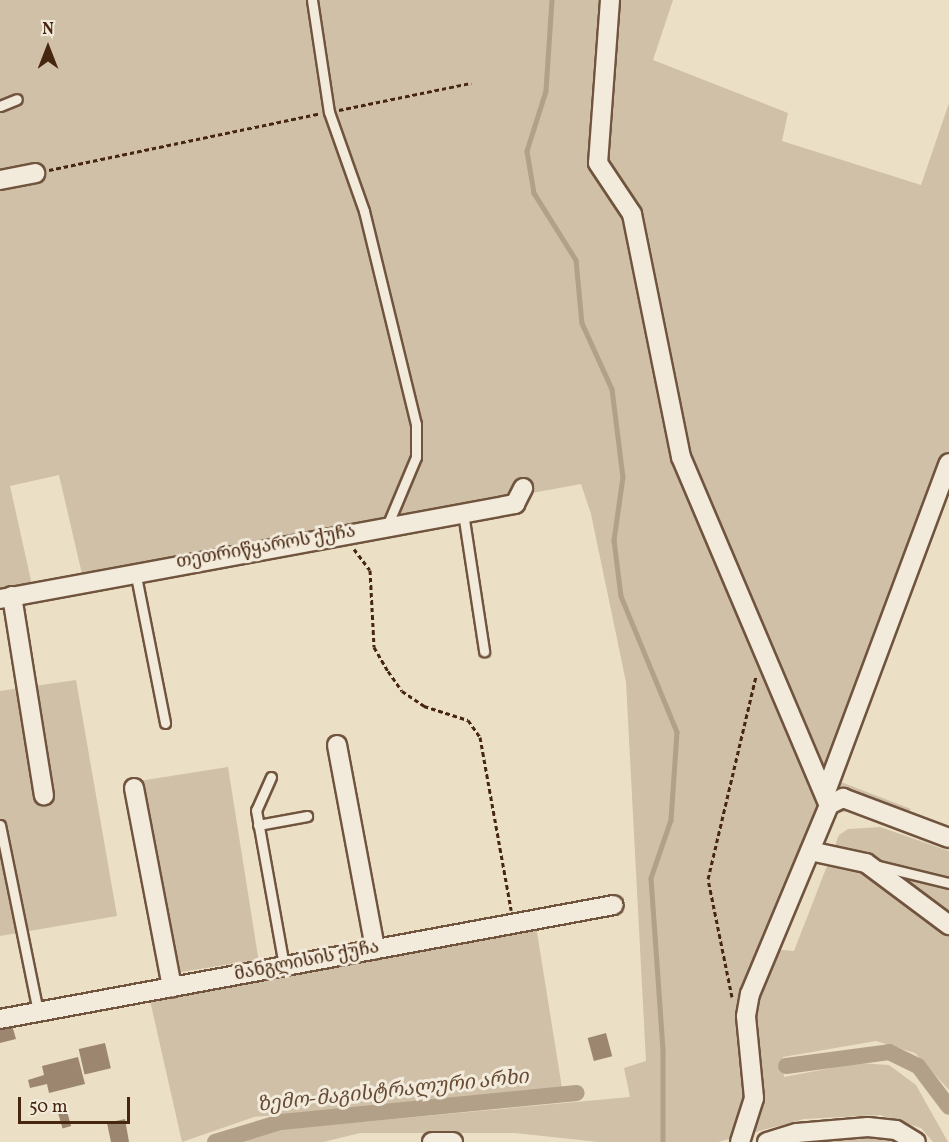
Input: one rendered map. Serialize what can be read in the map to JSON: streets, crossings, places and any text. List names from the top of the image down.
{
  "streets": {
    "street": ["თეთრიწყაროს ქუჩა", "მანგლისის ქუჩა"]
  },
  "water": ["ზემო-მაგისტრალური არხი"],
  "scale_bar": "50 m",
  "north": "top"
}
